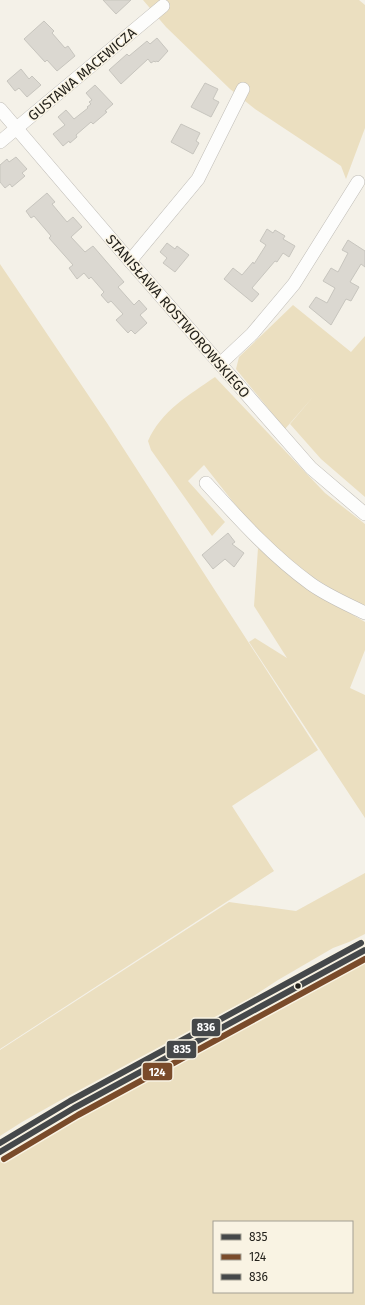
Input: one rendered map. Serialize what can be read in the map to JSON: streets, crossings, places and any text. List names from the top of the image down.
{
  "streets": {
    "street": ["GUSTAWA MACEWICZA", "STANISŁAWA ROSTWOROWSKIEGO"]
  },
  "crossings": [
    ["GUSTAWA MACEWICZA", "STANISŁAWA ROSTWOROWSKIEGO"]
  ],
  "lines": ["transit line 836", "transit line 835", "transit line 124"],
  "legend": ["835", "124", "836"]
}
